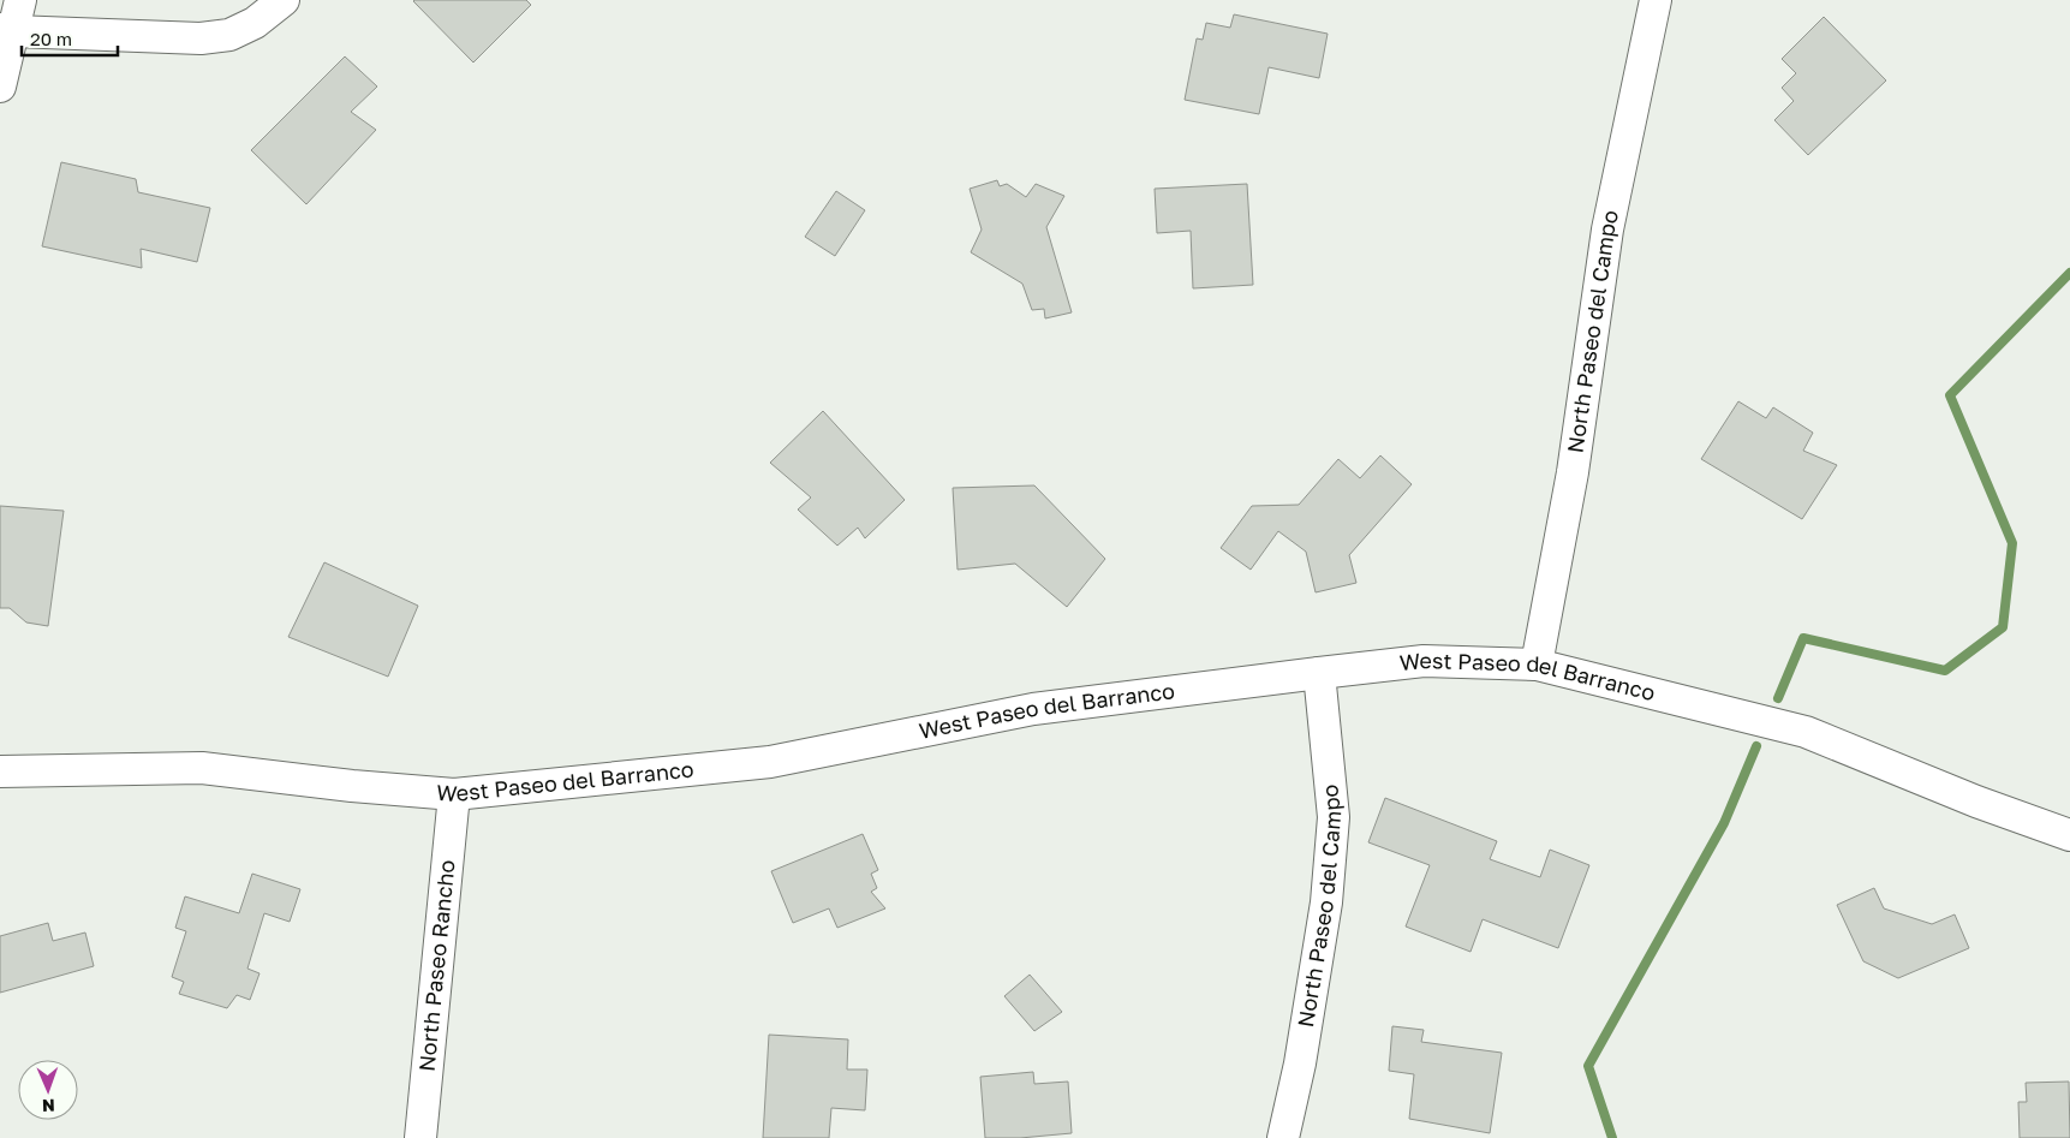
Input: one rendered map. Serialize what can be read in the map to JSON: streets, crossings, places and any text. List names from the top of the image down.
{
  "streets": {
    "street": ["North Paseo del Campo", "West Paseo del Barranco", "North Paseo Rancho"]
  },
  "crossings": [
    ["North Paseo del Campo", "West Paseo del Barranco"],
    ["West Paseo del Barranco", "North Paseo Rancho"]
  ],
  "scale_bar": "20 m",
  "north": "bottom"
}
